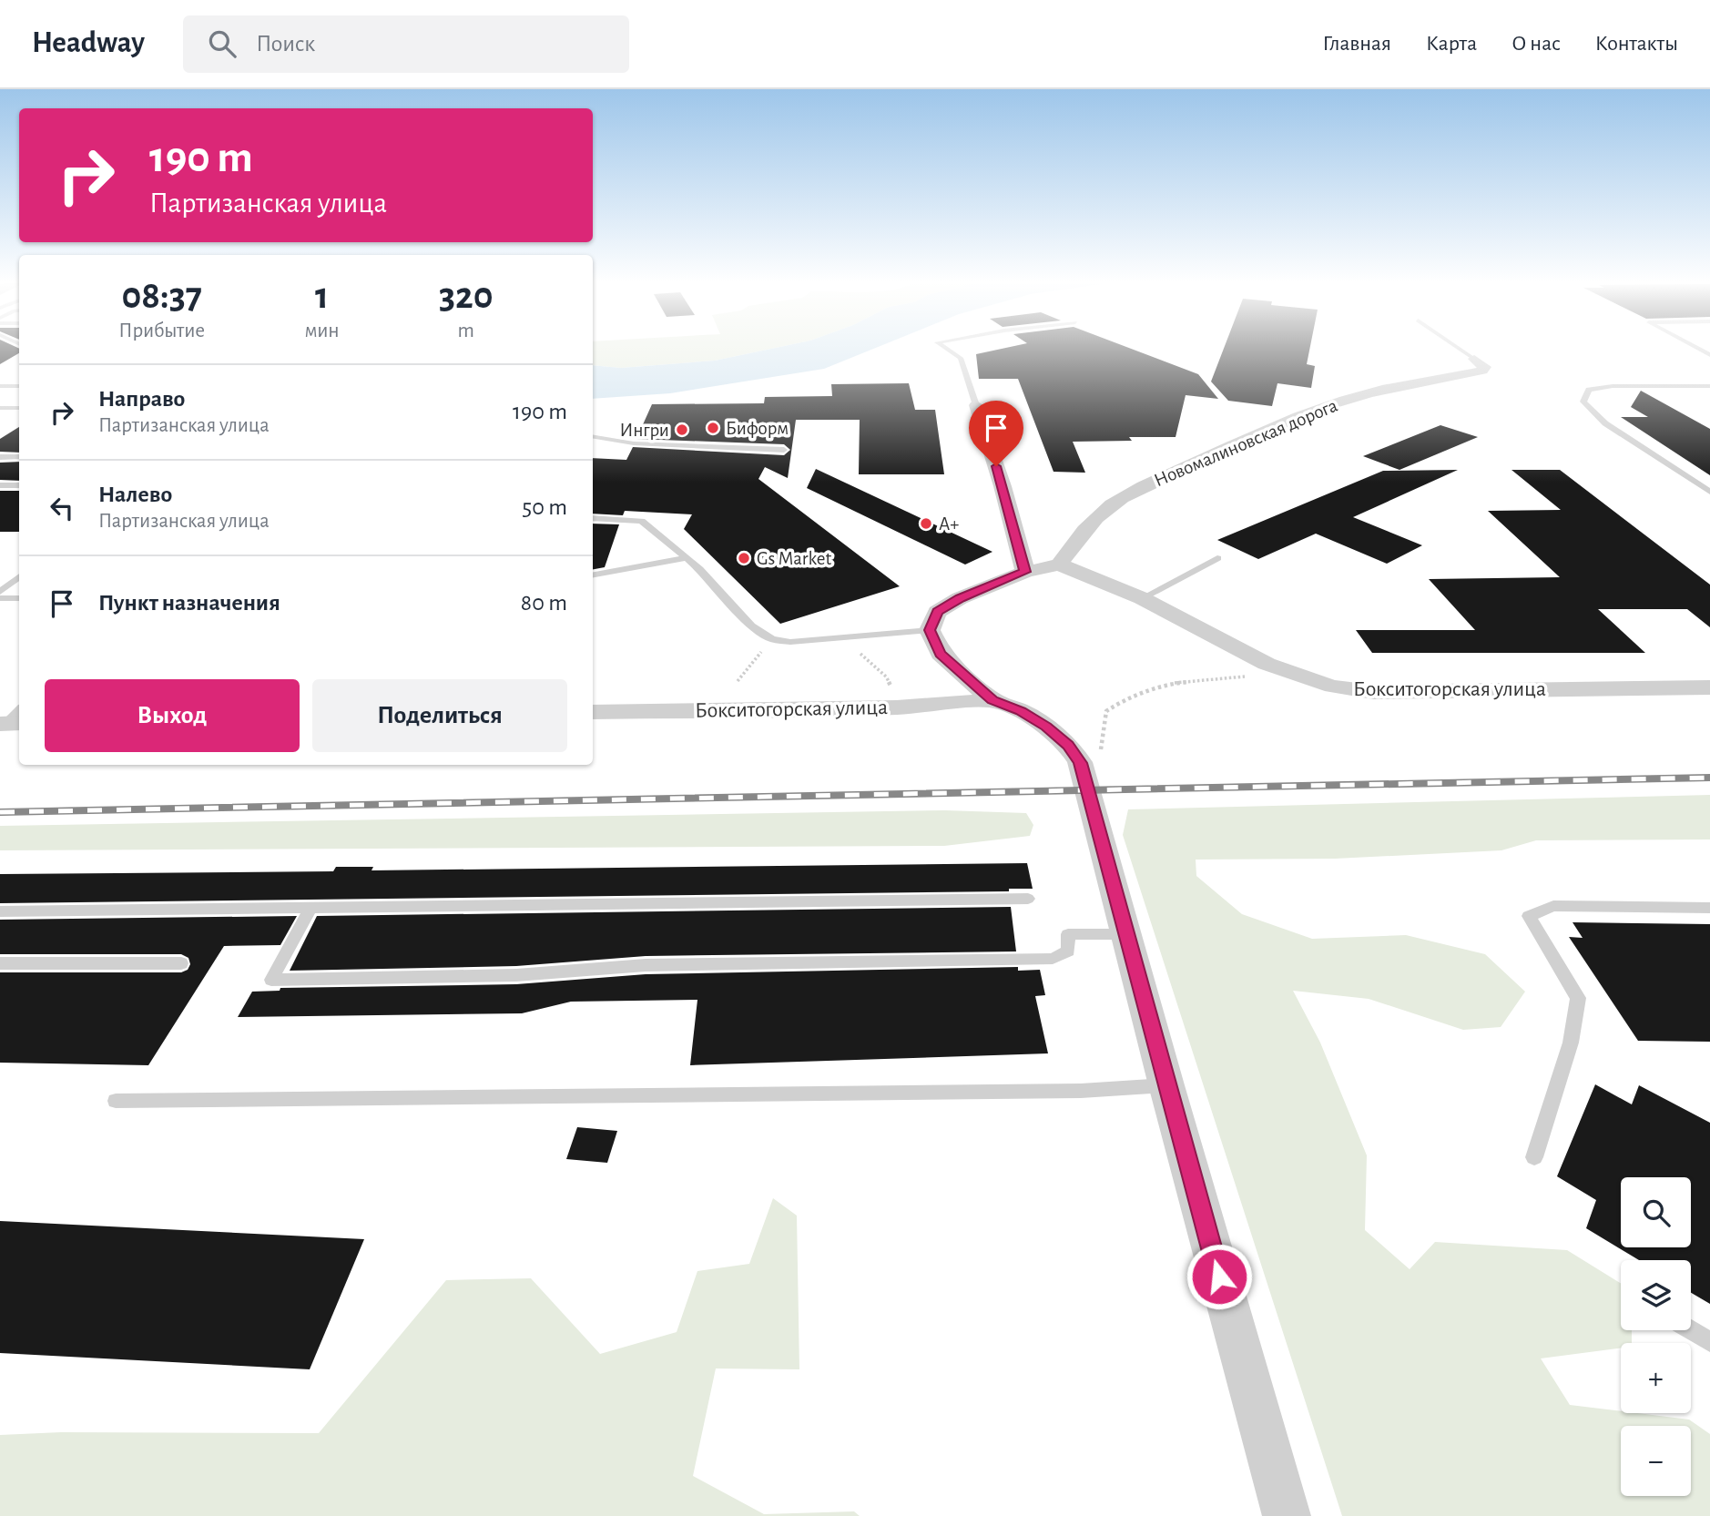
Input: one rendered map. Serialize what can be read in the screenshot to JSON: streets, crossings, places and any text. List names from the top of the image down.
{
  "streets": {
    "street": ["Новомалиновская дорога", "Бокситогорская улица"]
  },
  "crossings": [
    ["Новомалиновская дорога", "Бокситогорская улица"]
  ],
  "places": [
    "Биформ",
    "Ингри",
    "А+",
    "Gs Market"
  ],
  "page": {
    "header": "Headway",
    "search": "Поиск",
    "nav": [
      "Главная",
      "Карта",
      "О нас",
      "Контакты"
    ],
    "turn": ["190 m", "Партизанская улица"],
    "eta": [
      "08:37",
      "Прибытие",
      "1",
      "мин",
      "320",
      "m"
    ],
    "list": [
      {
        "name": "Направо",
        "note": "Партизанская улица",
        "value": "190 m"
      },
      {
        "name": "Налево",
        "note": "Партизанская улица",
        "value": "50 m"
      },
      {
        "name": "Пункт назначения",
        "value": "80 m"
      }
    ],
    "buttons": ["Выход", "Поделиться"],
    "map_buttons": ["+", "−"]
  }
}
